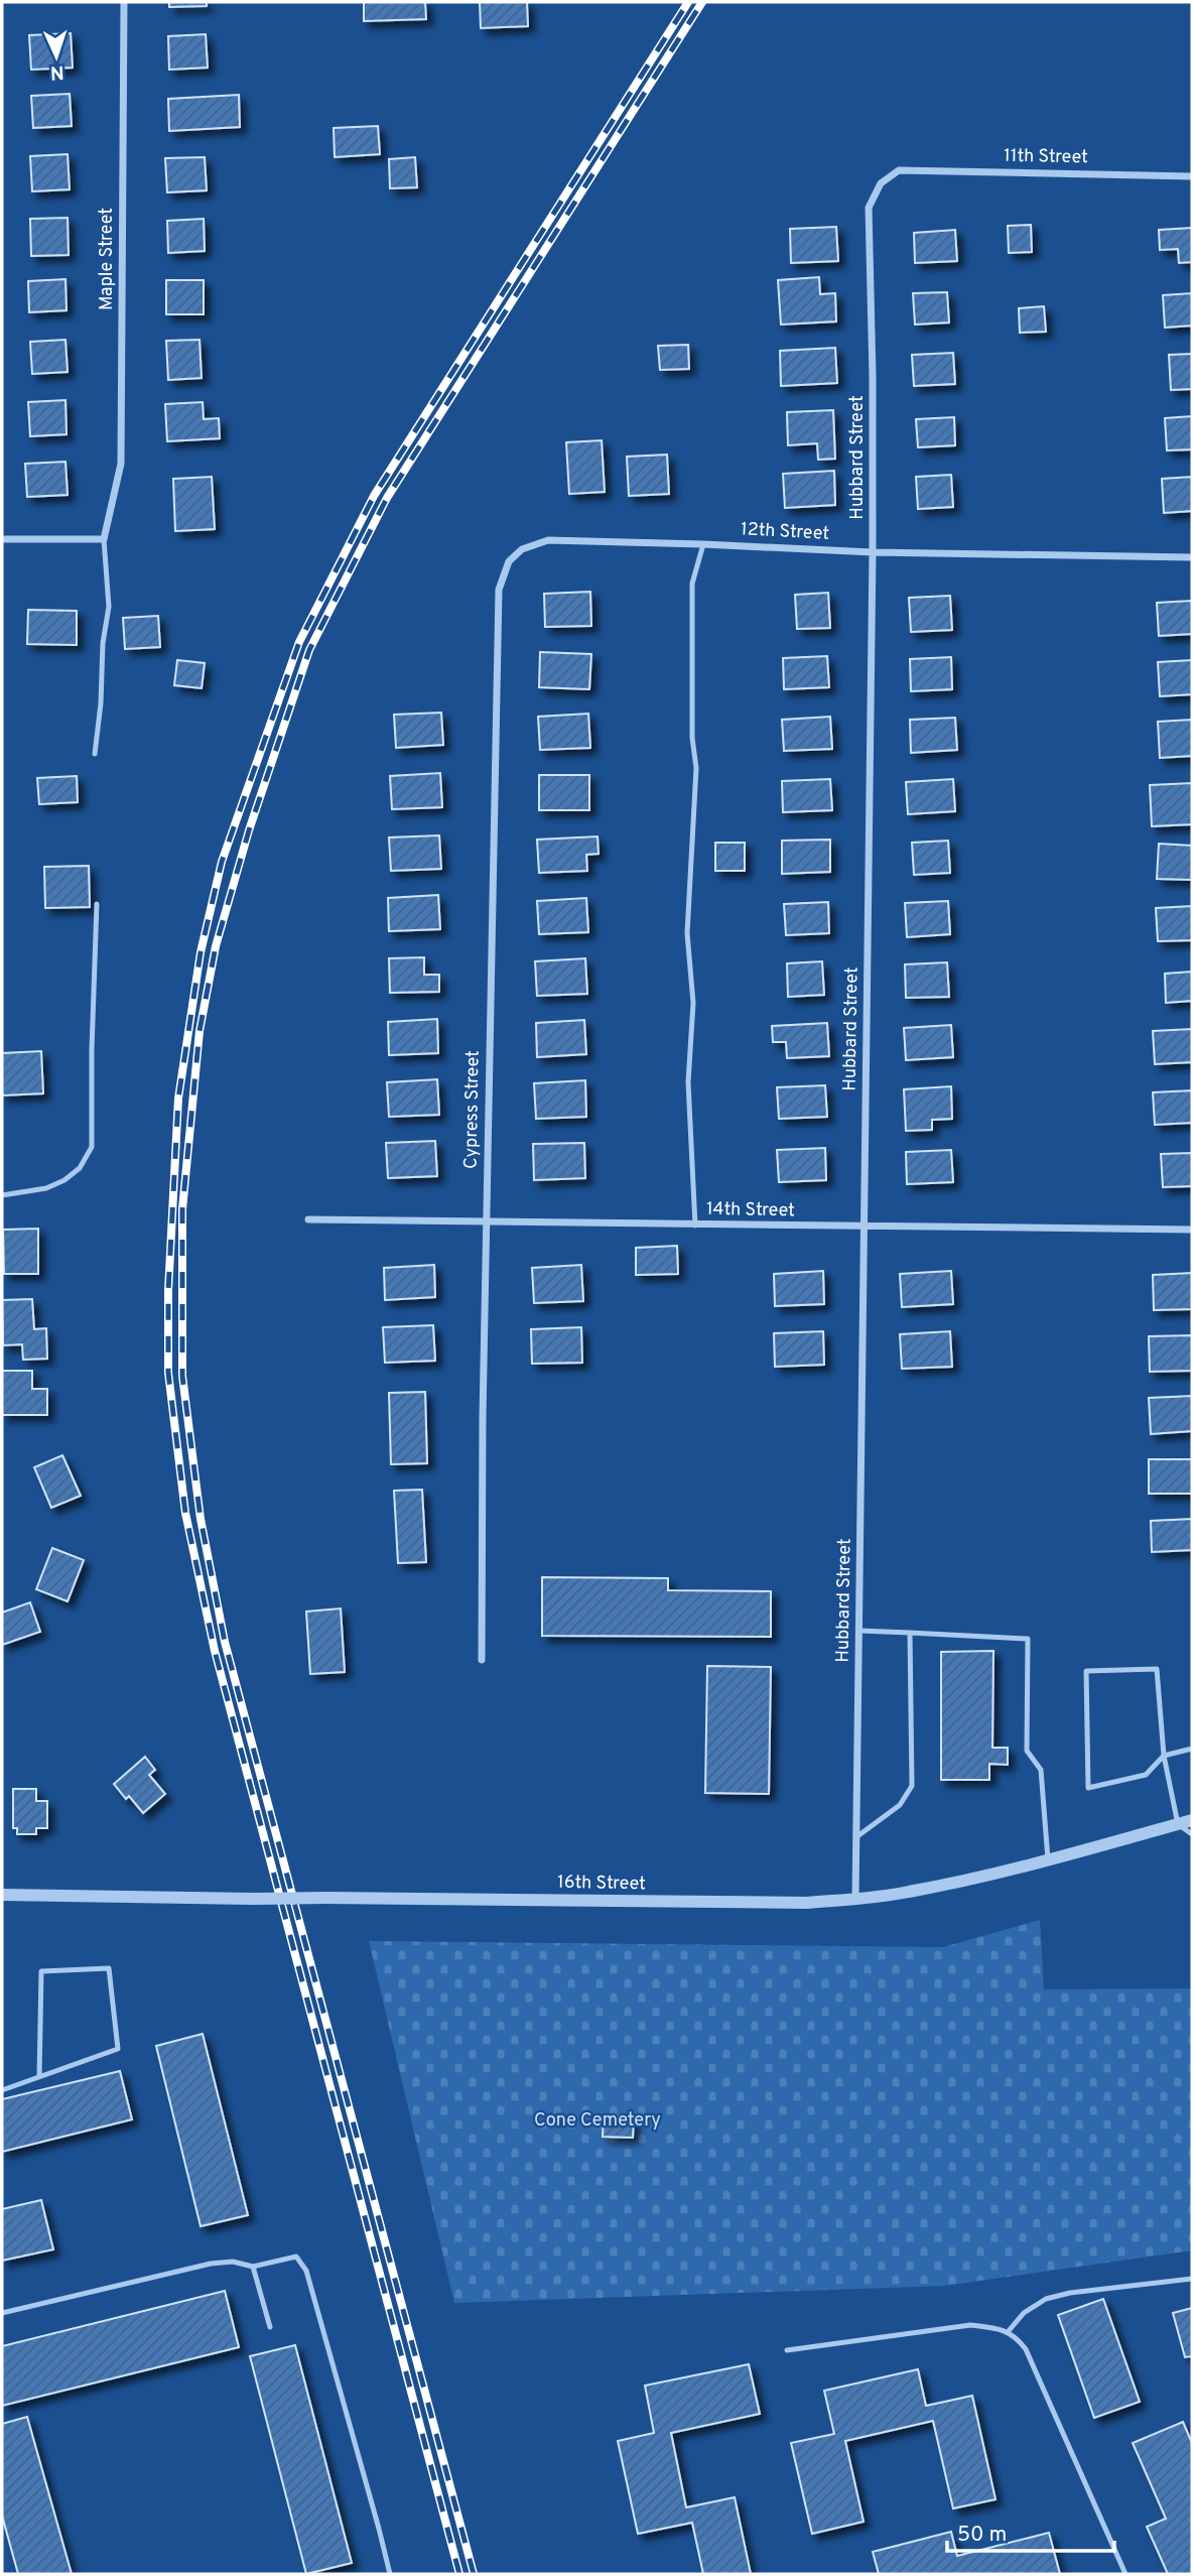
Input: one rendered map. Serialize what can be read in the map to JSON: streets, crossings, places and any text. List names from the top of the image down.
{
  "streets": {
    "street": [
      "11th Street",
      "Maple Street",
      "Hubbard Street",
      "12th Street",
      "Cypress Street",
      "14th Street",
      "16th Street"
    ]
  },
  "crossings": [
    ["11th Street", "Hubbard Street"],
    ["Hubbard Street", "12th Street"],
    ["Hubbard Street", "14th Street"],
    ["Hubbard Street", "16th Street"],
    ["12th Street", "Cypress Street"],
    ["Cypress Street", "14th Street"]
  ],
  "parks": ["Cone Cemetery"],
  "scale_bar": "50 m",
  "north": "bottom"
}
